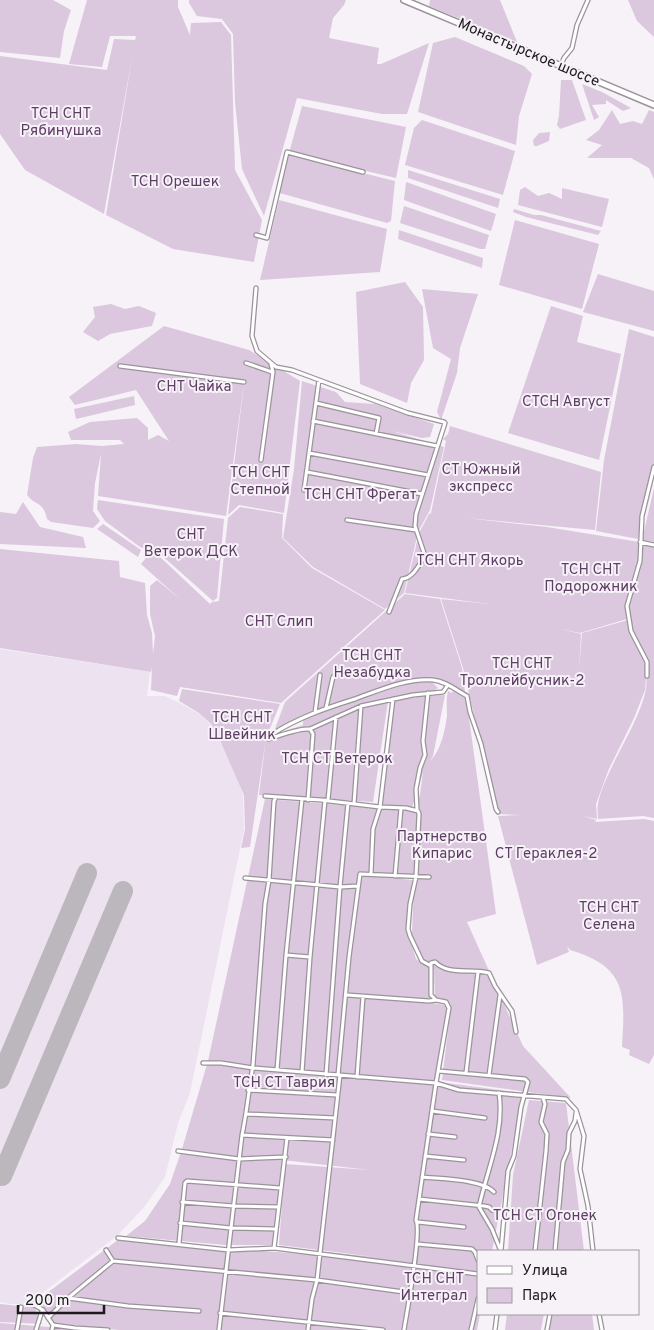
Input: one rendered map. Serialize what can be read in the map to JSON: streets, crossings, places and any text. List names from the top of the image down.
{
  "streets": {
    "main road": ["Монастырское шоссе"]
  },
  "parks": [
    "ТСН СНТ Рябинушка",
    "ТСН Орешек",
    "СНТ Чайка",
    "СТСН Август",
    "СТ Южный экспресс",
    "ТСН СНТ Степной",
    "ТСН СНТ Фрегат",
    "СНТ Ветерок ДСК",
    "ТСН СНТ Якорь",
    "ТСН СНТ Подорожник",
    "СНТ Слип",
    "ТСН СНТ Незабудка",
    "ТСН СНТ Троллейбусник-2",
    "ТСН СНТ Швейник",
    "ТСН СТ Ветерок",
    "Партнерство Кипарис",
    "СТ Гераклея-2",
    "ТСН СНТ Селена",
    "ТСН СТ Таврия",
    "ТСН СТ Огонек",
    "ТСН СНТ Интеграл"
  ],
  "legend": ["Улица", "Парк"],
  "scale_bar": "200 m"
}
